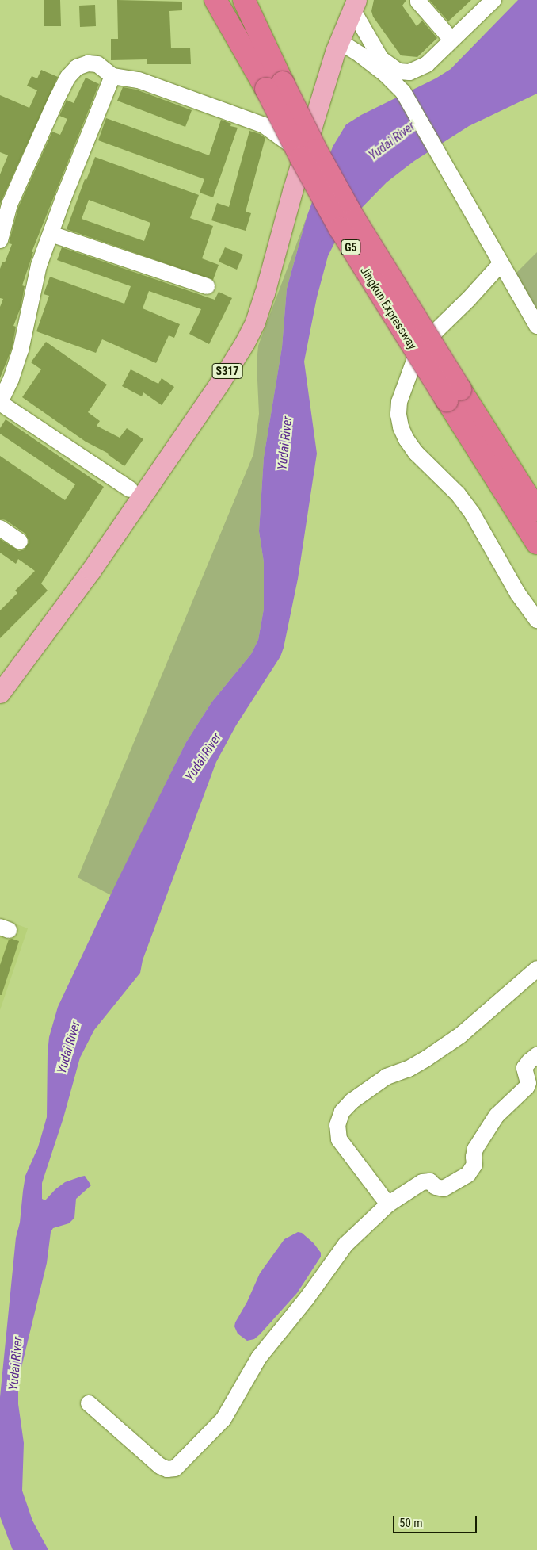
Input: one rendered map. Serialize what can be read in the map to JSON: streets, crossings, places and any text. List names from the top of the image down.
{
  "streets": {
    "highway": ["G5", "Jingkun Expressway"],
    "main road": ["S317"]
  },
  "water": ["Yudai River"],
  "scale_bar": "50 m"
}
